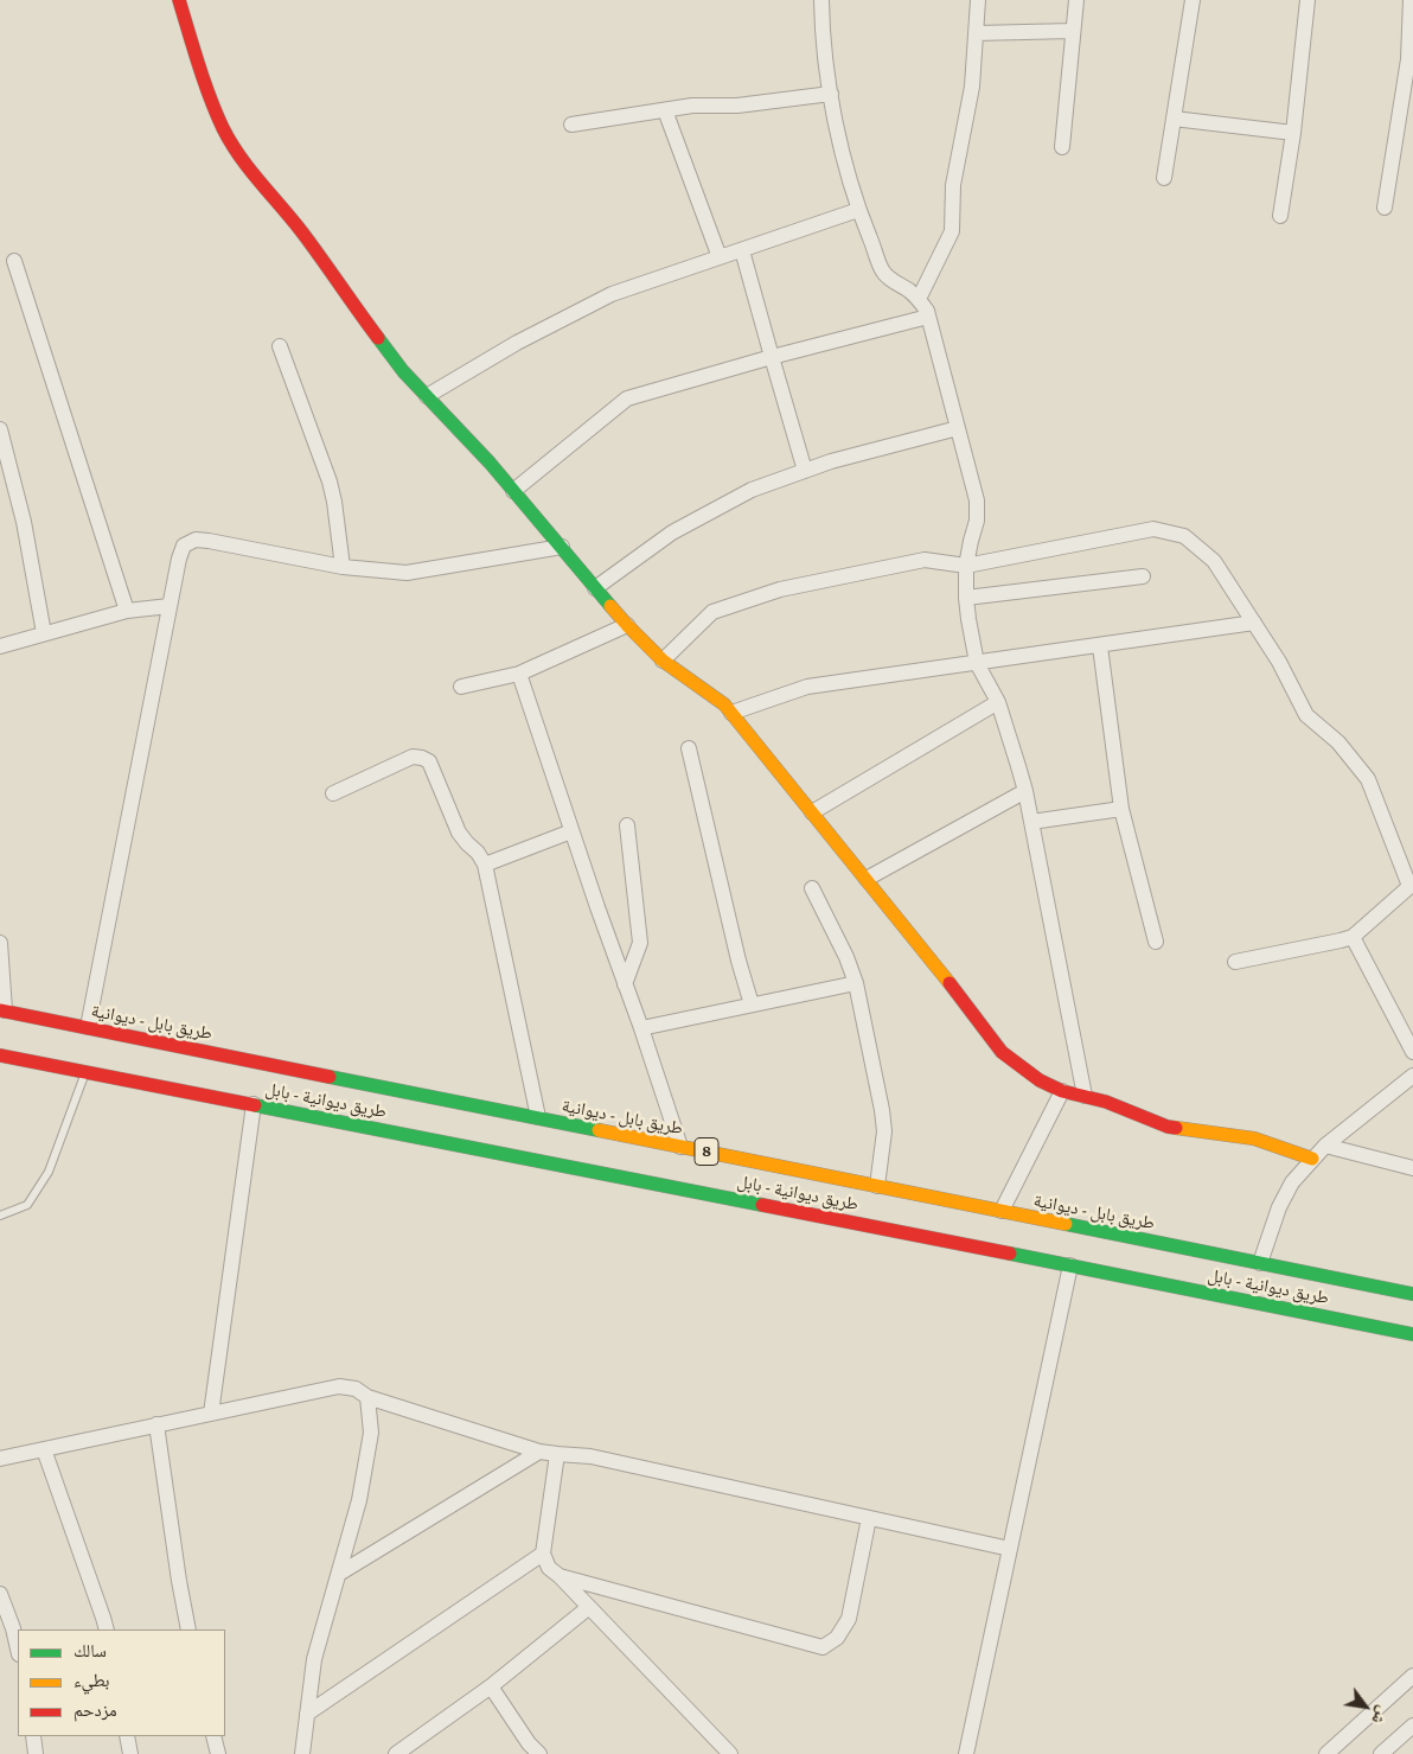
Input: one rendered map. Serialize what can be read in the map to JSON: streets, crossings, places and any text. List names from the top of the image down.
{
  "streets": {
    "main road": ["طريق بابل - ديوانية", "طريق ديوانية - بابل", "8"]
  },
  "crossings": [
    ["طريق بابل - ديوانية", "طريق ديوانية - بابل"]
  ],
  "legend": ["سالك", "بطيء", "مزدحم"],
  "north": "bottom right"
}
